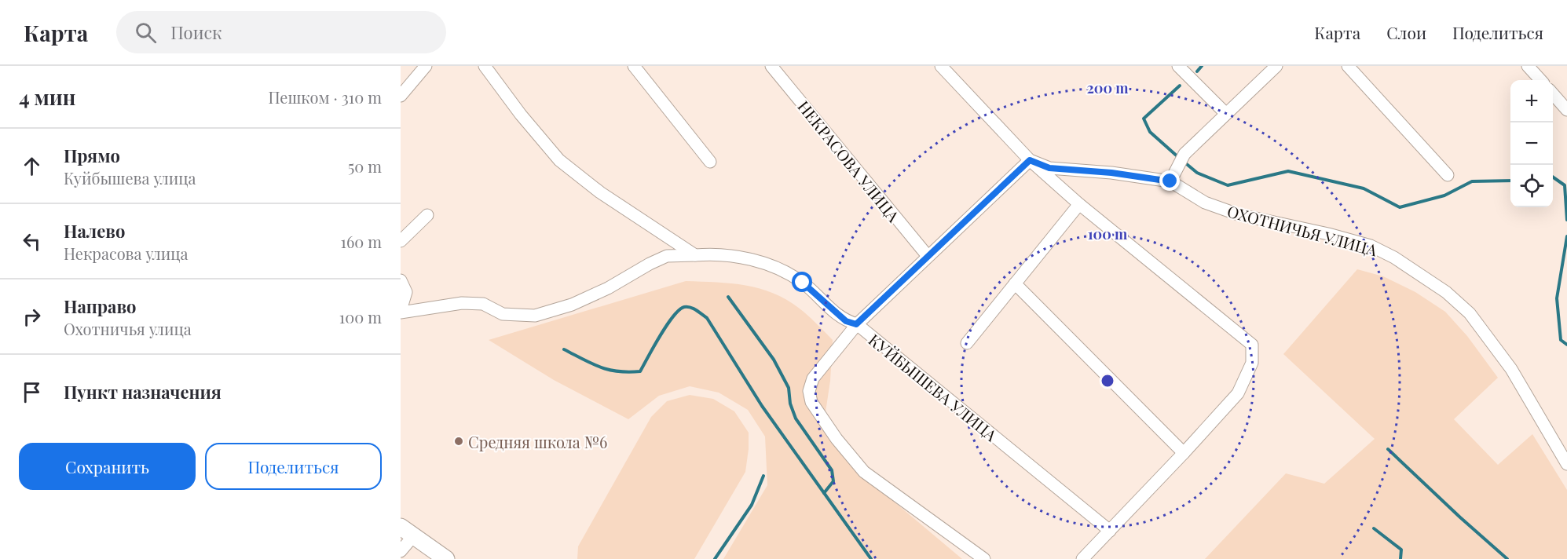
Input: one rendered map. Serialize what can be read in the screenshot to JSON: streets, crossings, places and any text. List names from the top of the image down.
{
  "streets": {
    "street": ["НЕКРАСОВА УЛИЦА", "ОХОТНИЧЬЯ УЛИЦА", "КУЙБЫШЕВА УЛИЦА"]
  },
  "places": ["Средняя школа №6"],
  "page": {
    "header": "Карта",
    "search": "Поиск",
    "nav": ["Карта", "Слои", "Поделиться"],
    "heading": ["4 мин", "Пешком · 310 m"],
    "map_buttons": ["+", "−"],
    "list": [
      ["Прямо", "Куйбышева улица", "50 m"],
      ["Налево", "Некрасова улица", "160 m"],
      ["Направо", "Охотничья улица", "100 m"],
      "Пункт назначения"
    ],
    "buttons": ["Сохранить", "Поделиться"]
  },
  "rings": ["200 m", "100 m"]
}
